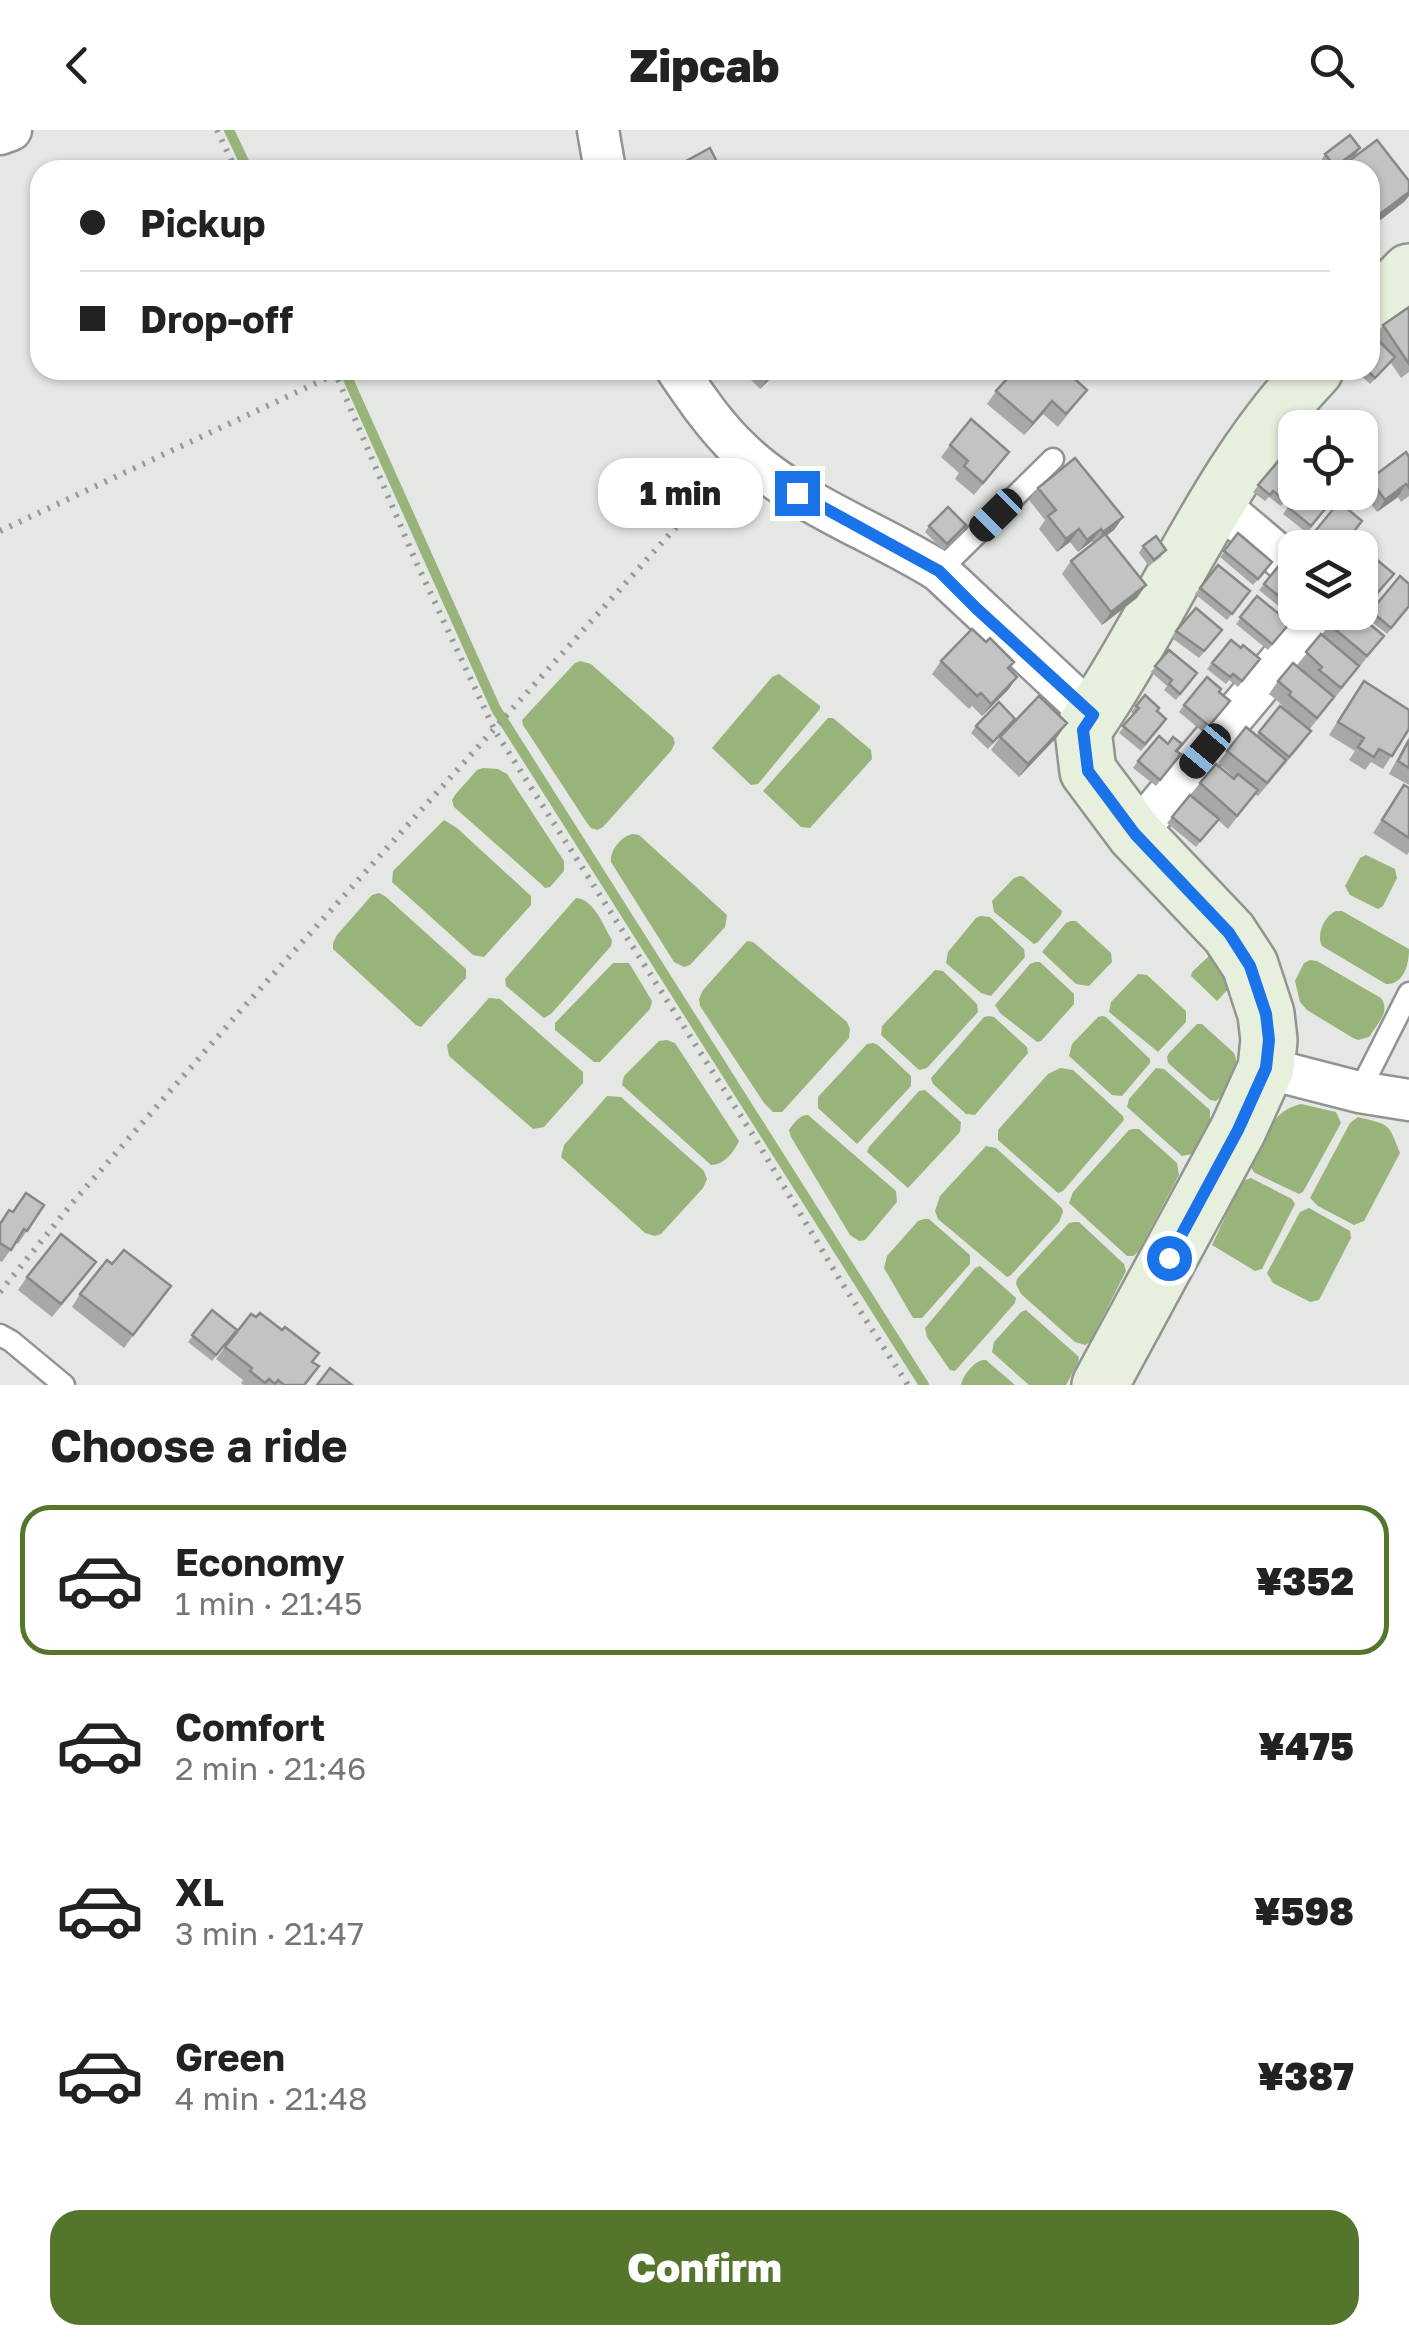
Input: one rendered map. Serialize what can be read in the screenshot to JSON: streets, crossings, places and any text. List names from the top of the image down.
{
  "page": {
    "header": "Zipcab",
    "banner": ["Pickup", "Drop-off"],
    "bubble": "1 min",
    "heading": "Choose a ride",
    "list": [
      {
        "name": "Economy",
        "note": "1 min · 21:45",
        "value": "¥352"
      },
      {
        "name": "Comfort",
        "note": "2 min · 21:46",
        "value": "¥475"
      },
      {
        "name": "XL",
        "note": "3 min · 21:47",
        "value": "¥598"
      },
      {
        "name": "Green",
        "note": "4 min · 21:48",
        "value": "¥387"
      }
    ],
    "buttons": "Confirm"
  }
}
